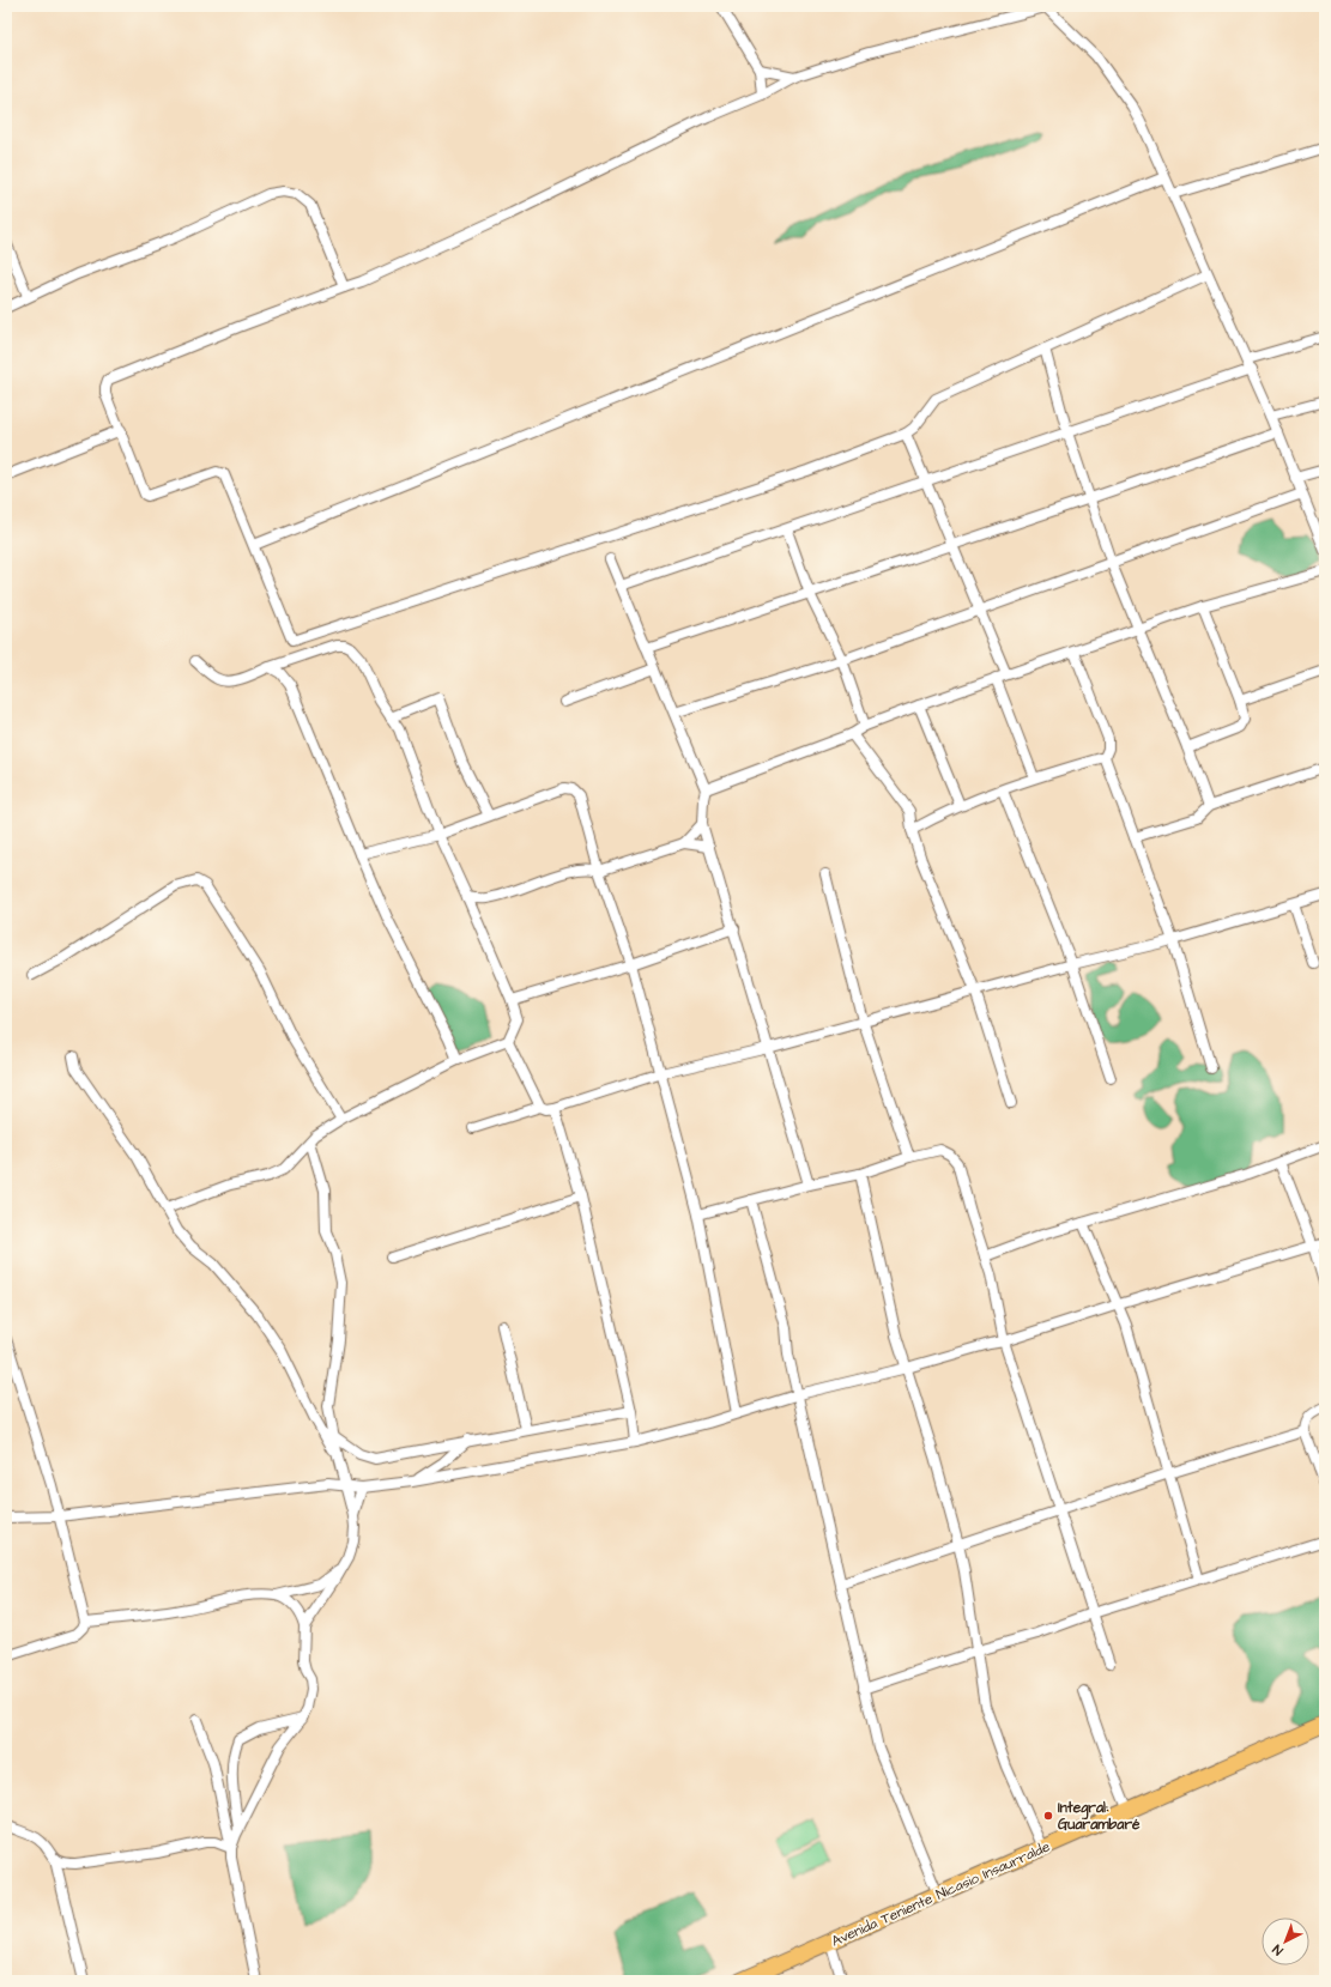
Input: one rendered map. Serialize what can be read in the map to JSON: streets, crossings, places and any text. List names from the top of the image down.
{
  "streets": {
    "main road": ["Avenida Teniente Nicasio Insaurralde"]
  },
  "places": ["Integral: Guarambaré"],
  "north": "bottom left"
}
